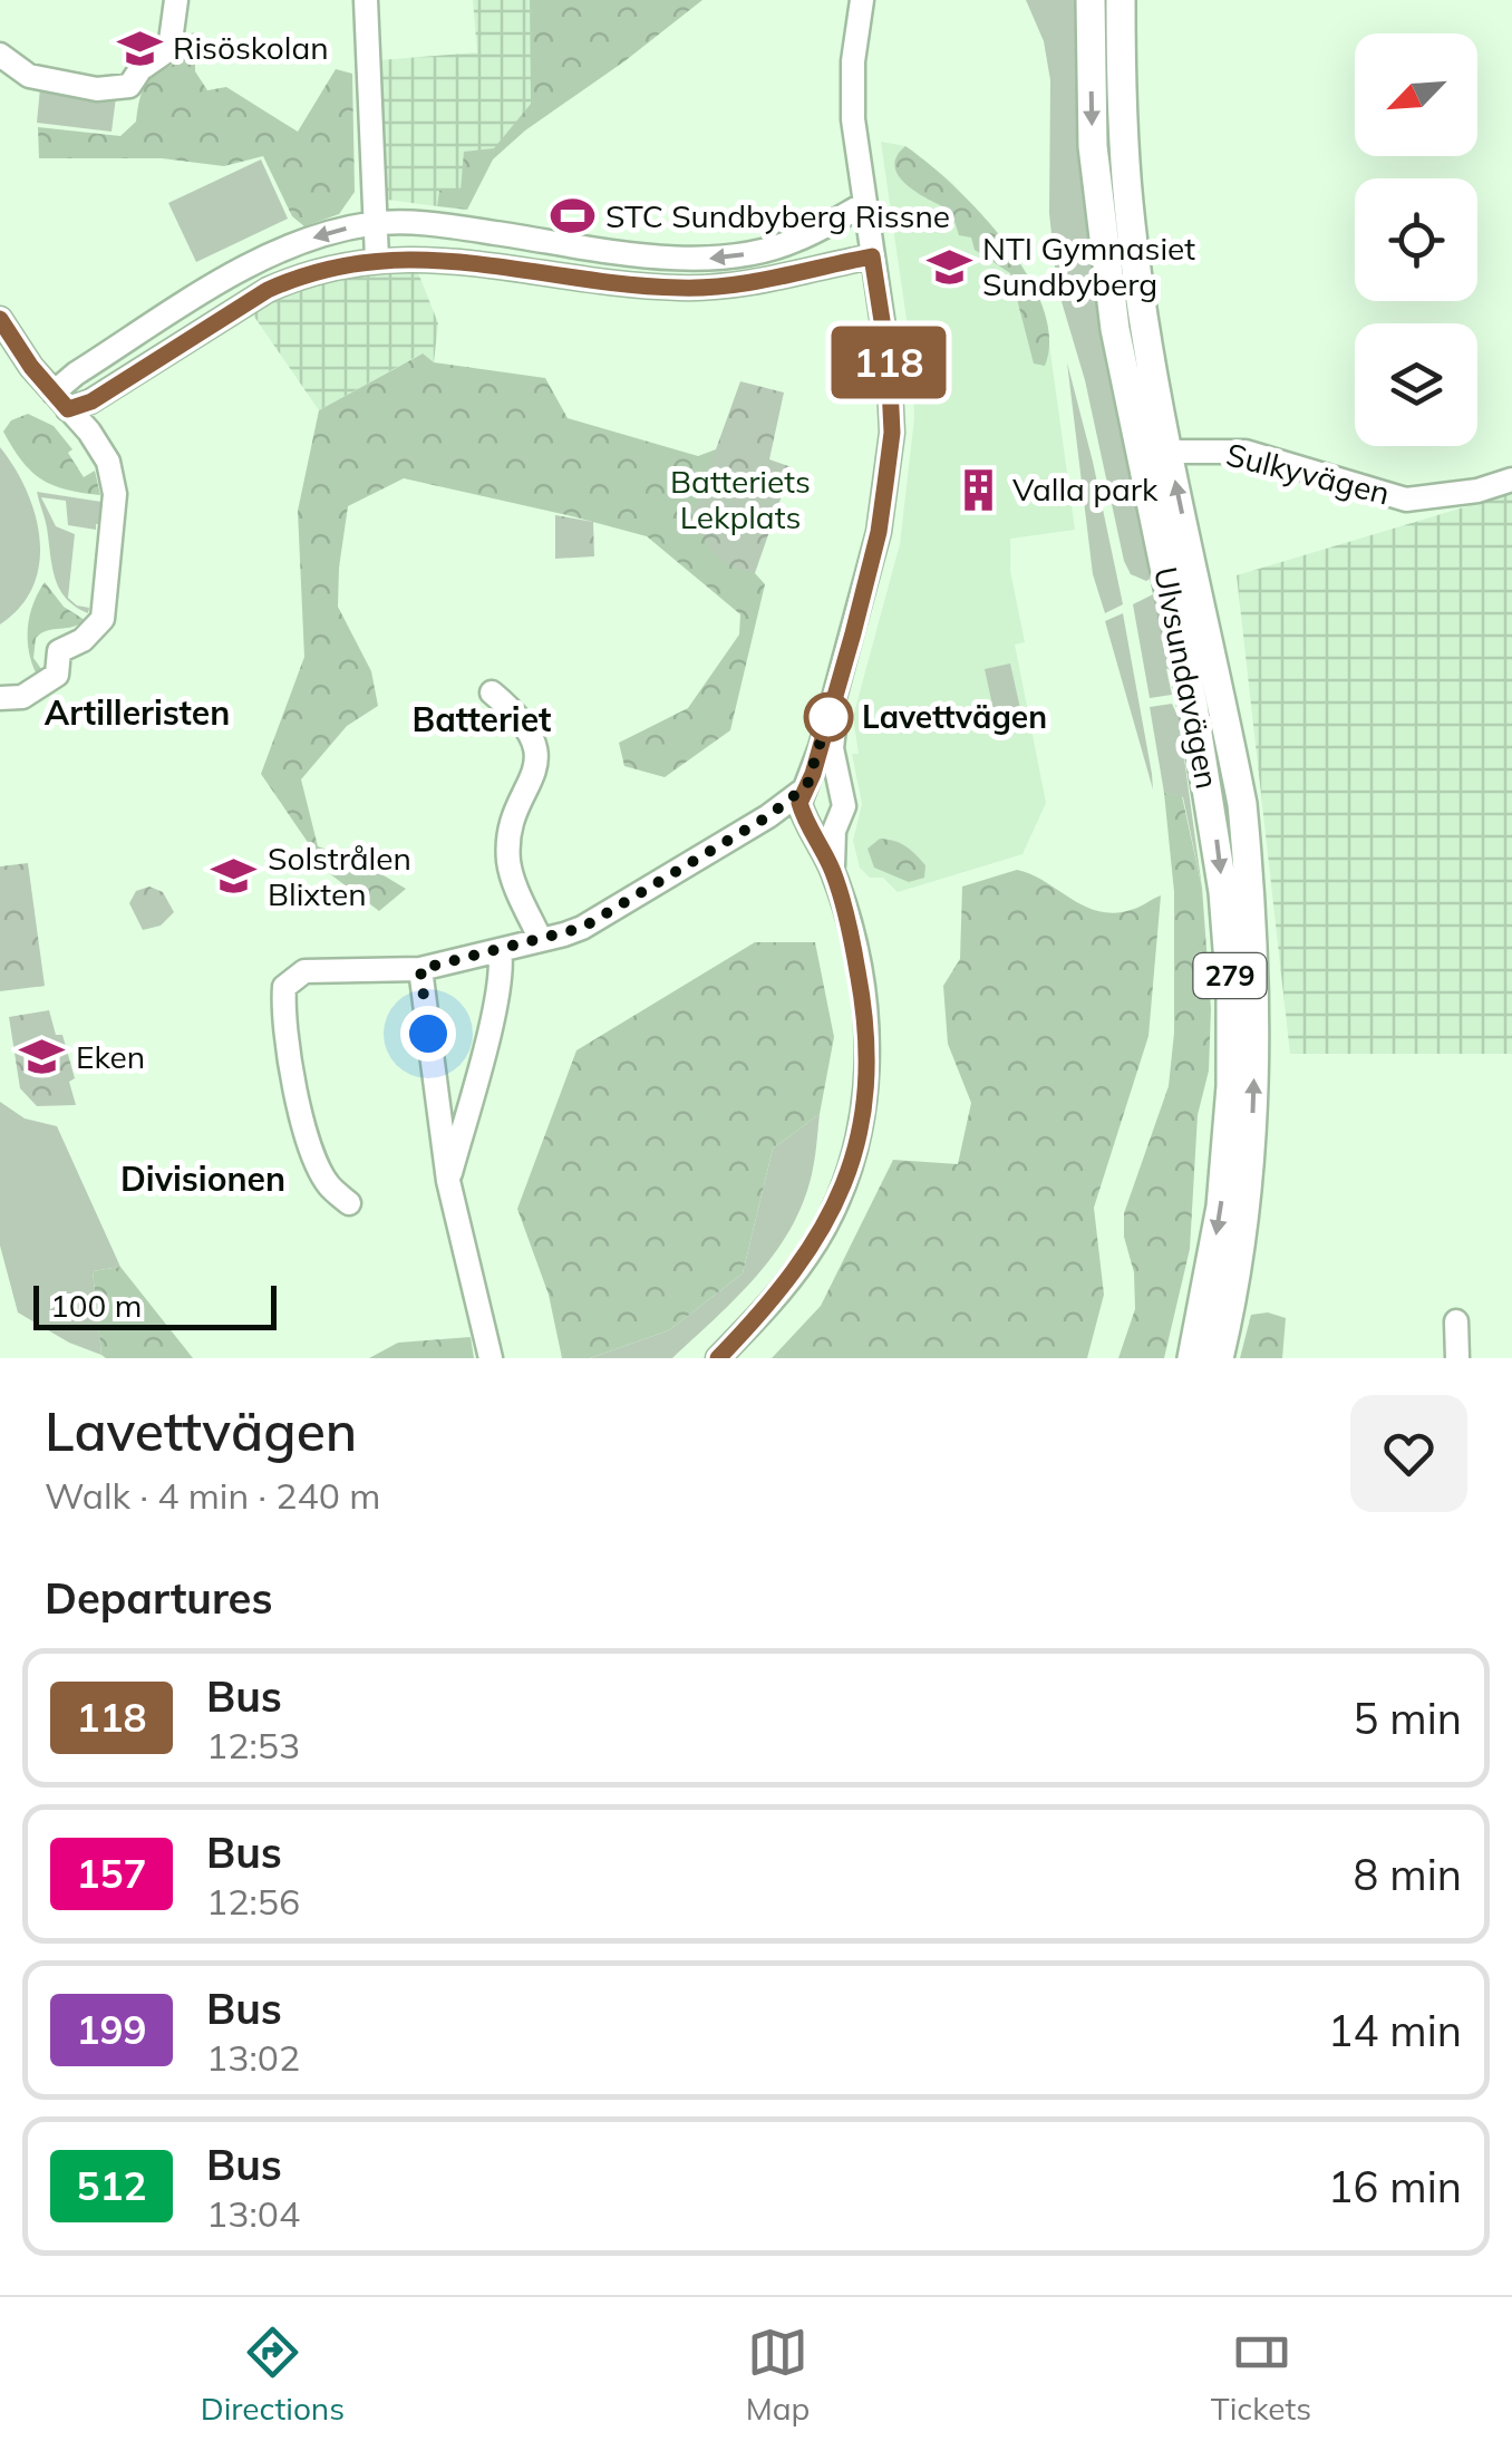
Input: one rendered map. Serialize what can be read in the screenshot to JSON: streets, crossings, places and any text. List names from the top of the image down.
{
  "streets": {
    "main road": ["Ulvsundavägen", "279"],
    "street": ["Sulkyvägen"]
  },
  "crossings": [
    ["Sulkyvägen", "Ulvsundavägen"]
  ],
  "districts": ["Artilleristen", "Batteriet", "Divisionen"],
  "parks": ["Batteriets Lekplats"],
  "places": {
    "school or university": [
      "Risöskolan",
      "NTI Gymnasiet Sundbyberg",
      "Solstrålen Blixten",
      "Eken"
    ],
    "sports": ["STC Sundbyberg Rissne"],
    "building": ["Valla park"],
    "other": ["Lavettvägen"]
  },
  "lines": ["bus line 118"],
  "scale_bar": "100 m",
  "north": "bottom left",
  "page": {
    "on_map": "118",
    "scale": "100 m",
    "heading": [
      ["Lavettvägen", "Walk · 4 min · 240 m"],
      "Departures"
    ],
    "list": [
      {
        "mark": "118",
        "name": "Bus",
        "note": "12:53",
        "value": "5 min"
      },
      {
        "mark": "157",
        "name": "Bus",
        "note": "12:56",
        "value": "8 min"
      },
      {
        "mark": "199",
        "name": "Bus",
        "note": "13:02",
        "value": "14 min"
      },
      {
        "mark": "512",
        "name": "Bus",
        "note": "13:04",
        "value": "16 min"
      }
    ],
    "tabs": ["Directions", "Map", "Tickets"]
  }
}
